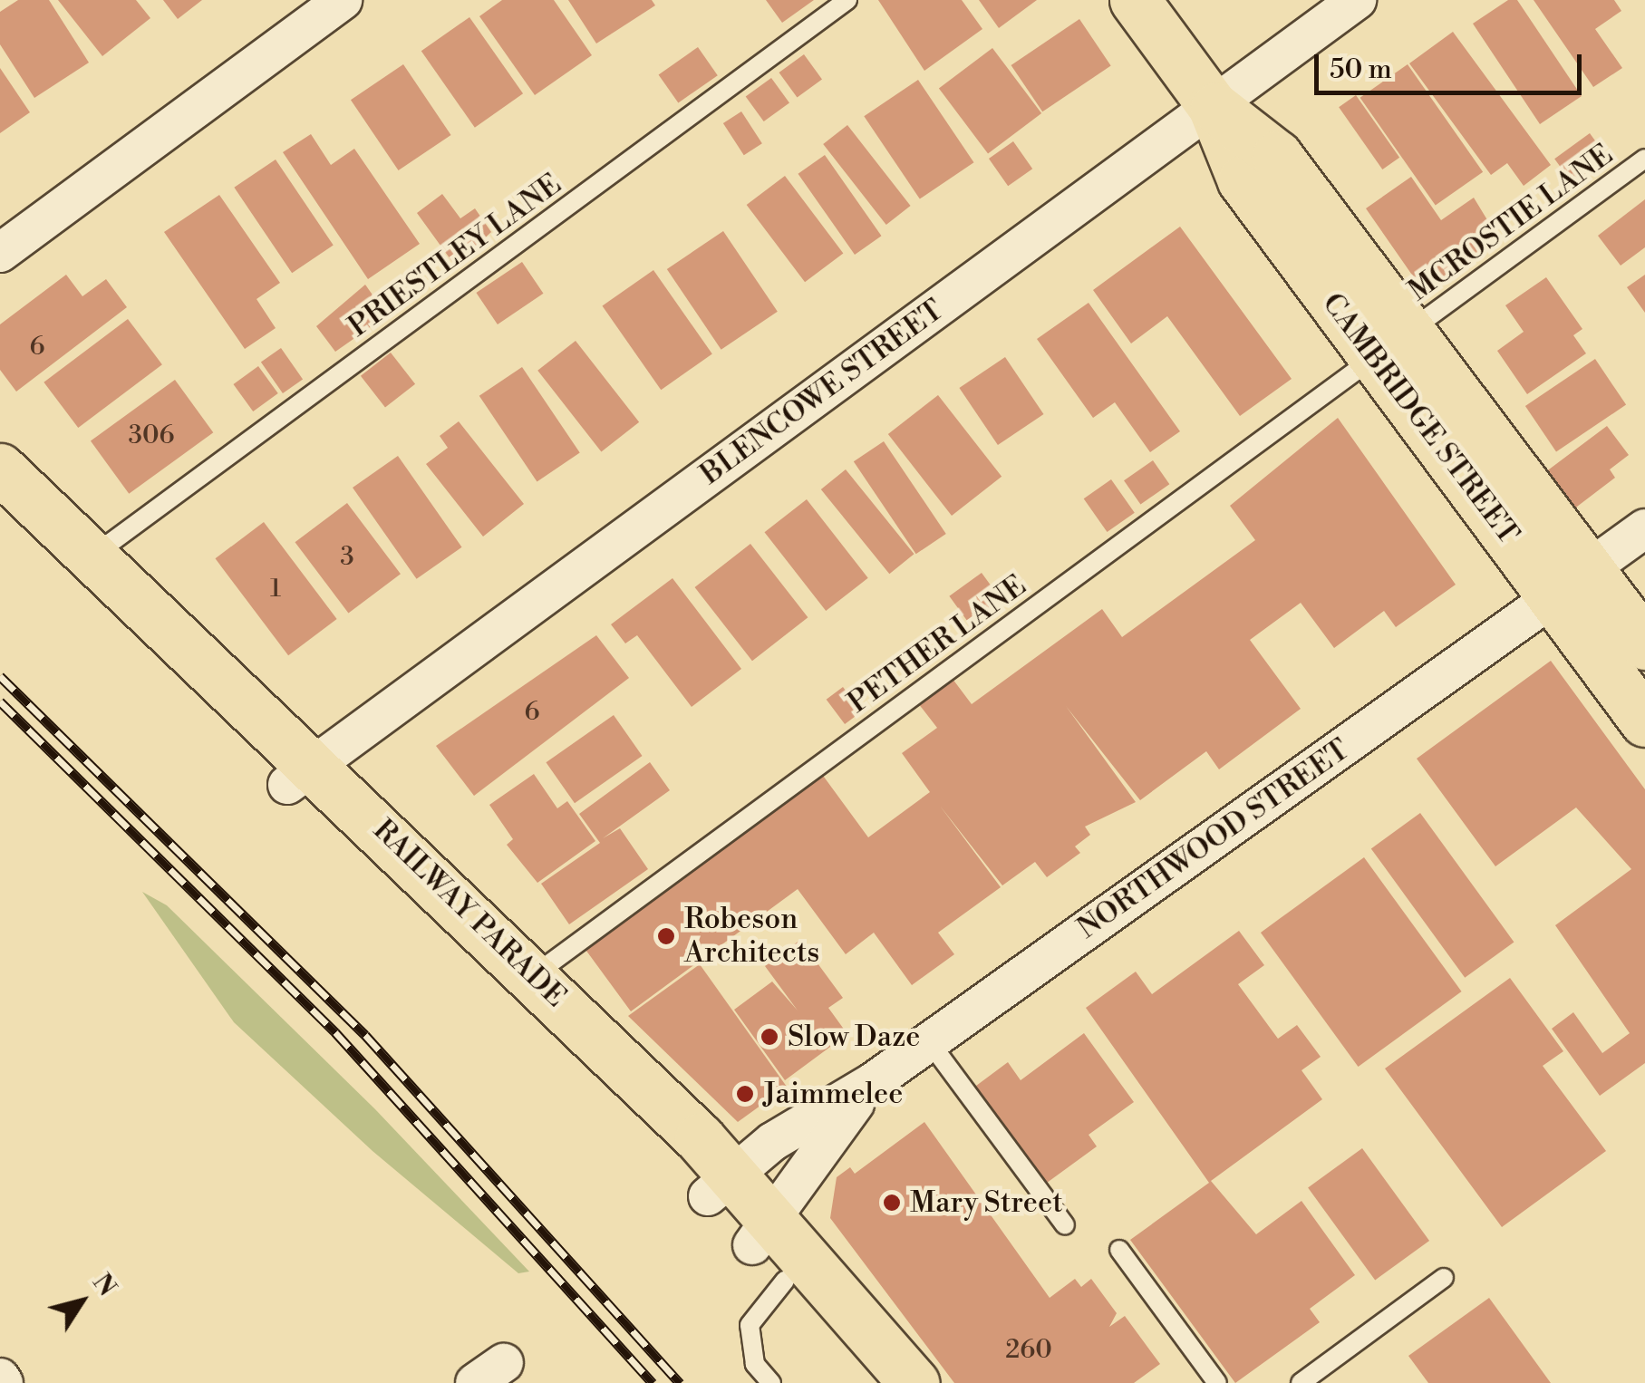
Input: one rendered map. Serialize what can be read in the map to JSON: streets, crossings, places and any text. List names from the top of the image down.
{
  "streets": {
    "main road": ["CAMBRIDGE STREET", "RAILWAY PARADE"],
    "street": ["BLENCOWE STREET", "NORTHWOOD STREET"],
    "lane": ["MCROSTIE LANE", "PRIESTLEY LANE", "PETHER LANE"]
  },
  "crossings": [
    ["MCROSTIE LANE", "CAMBRIDGE STREET"],
    ["MCROSTIE LANE", "PETHER LANE"],
    ["PRIESTLEY LANE", "RAILWAY PARADE"],
    ["BLENCOWE STREET", "CAMBRIDGE STREET"],
    ["BLENCOWE STREET", "RAILWAY PARADE"],
    ["CAMBRIDGE STREET", "PETHER LANE"],
    ["CAMBRIDGE STREET", "NORTHWOOD STREET"],
    ["PETHER LANE", "RAILWAY PARADE"],
    ["NORTHWOOD STREET", "RAILWAY PARADE"]
  ],
  "places": [
    "Robeson Architects",
    "Slow Daze",
    "Jaimmelee",
    "Mary Street"
  ],
  "house_numbers": [
    "6",
    "306",
    "3",
    "1",
    "6",
    "260"
  ],
  "scale_bar": "50 m",
  "north": "top right"
}
